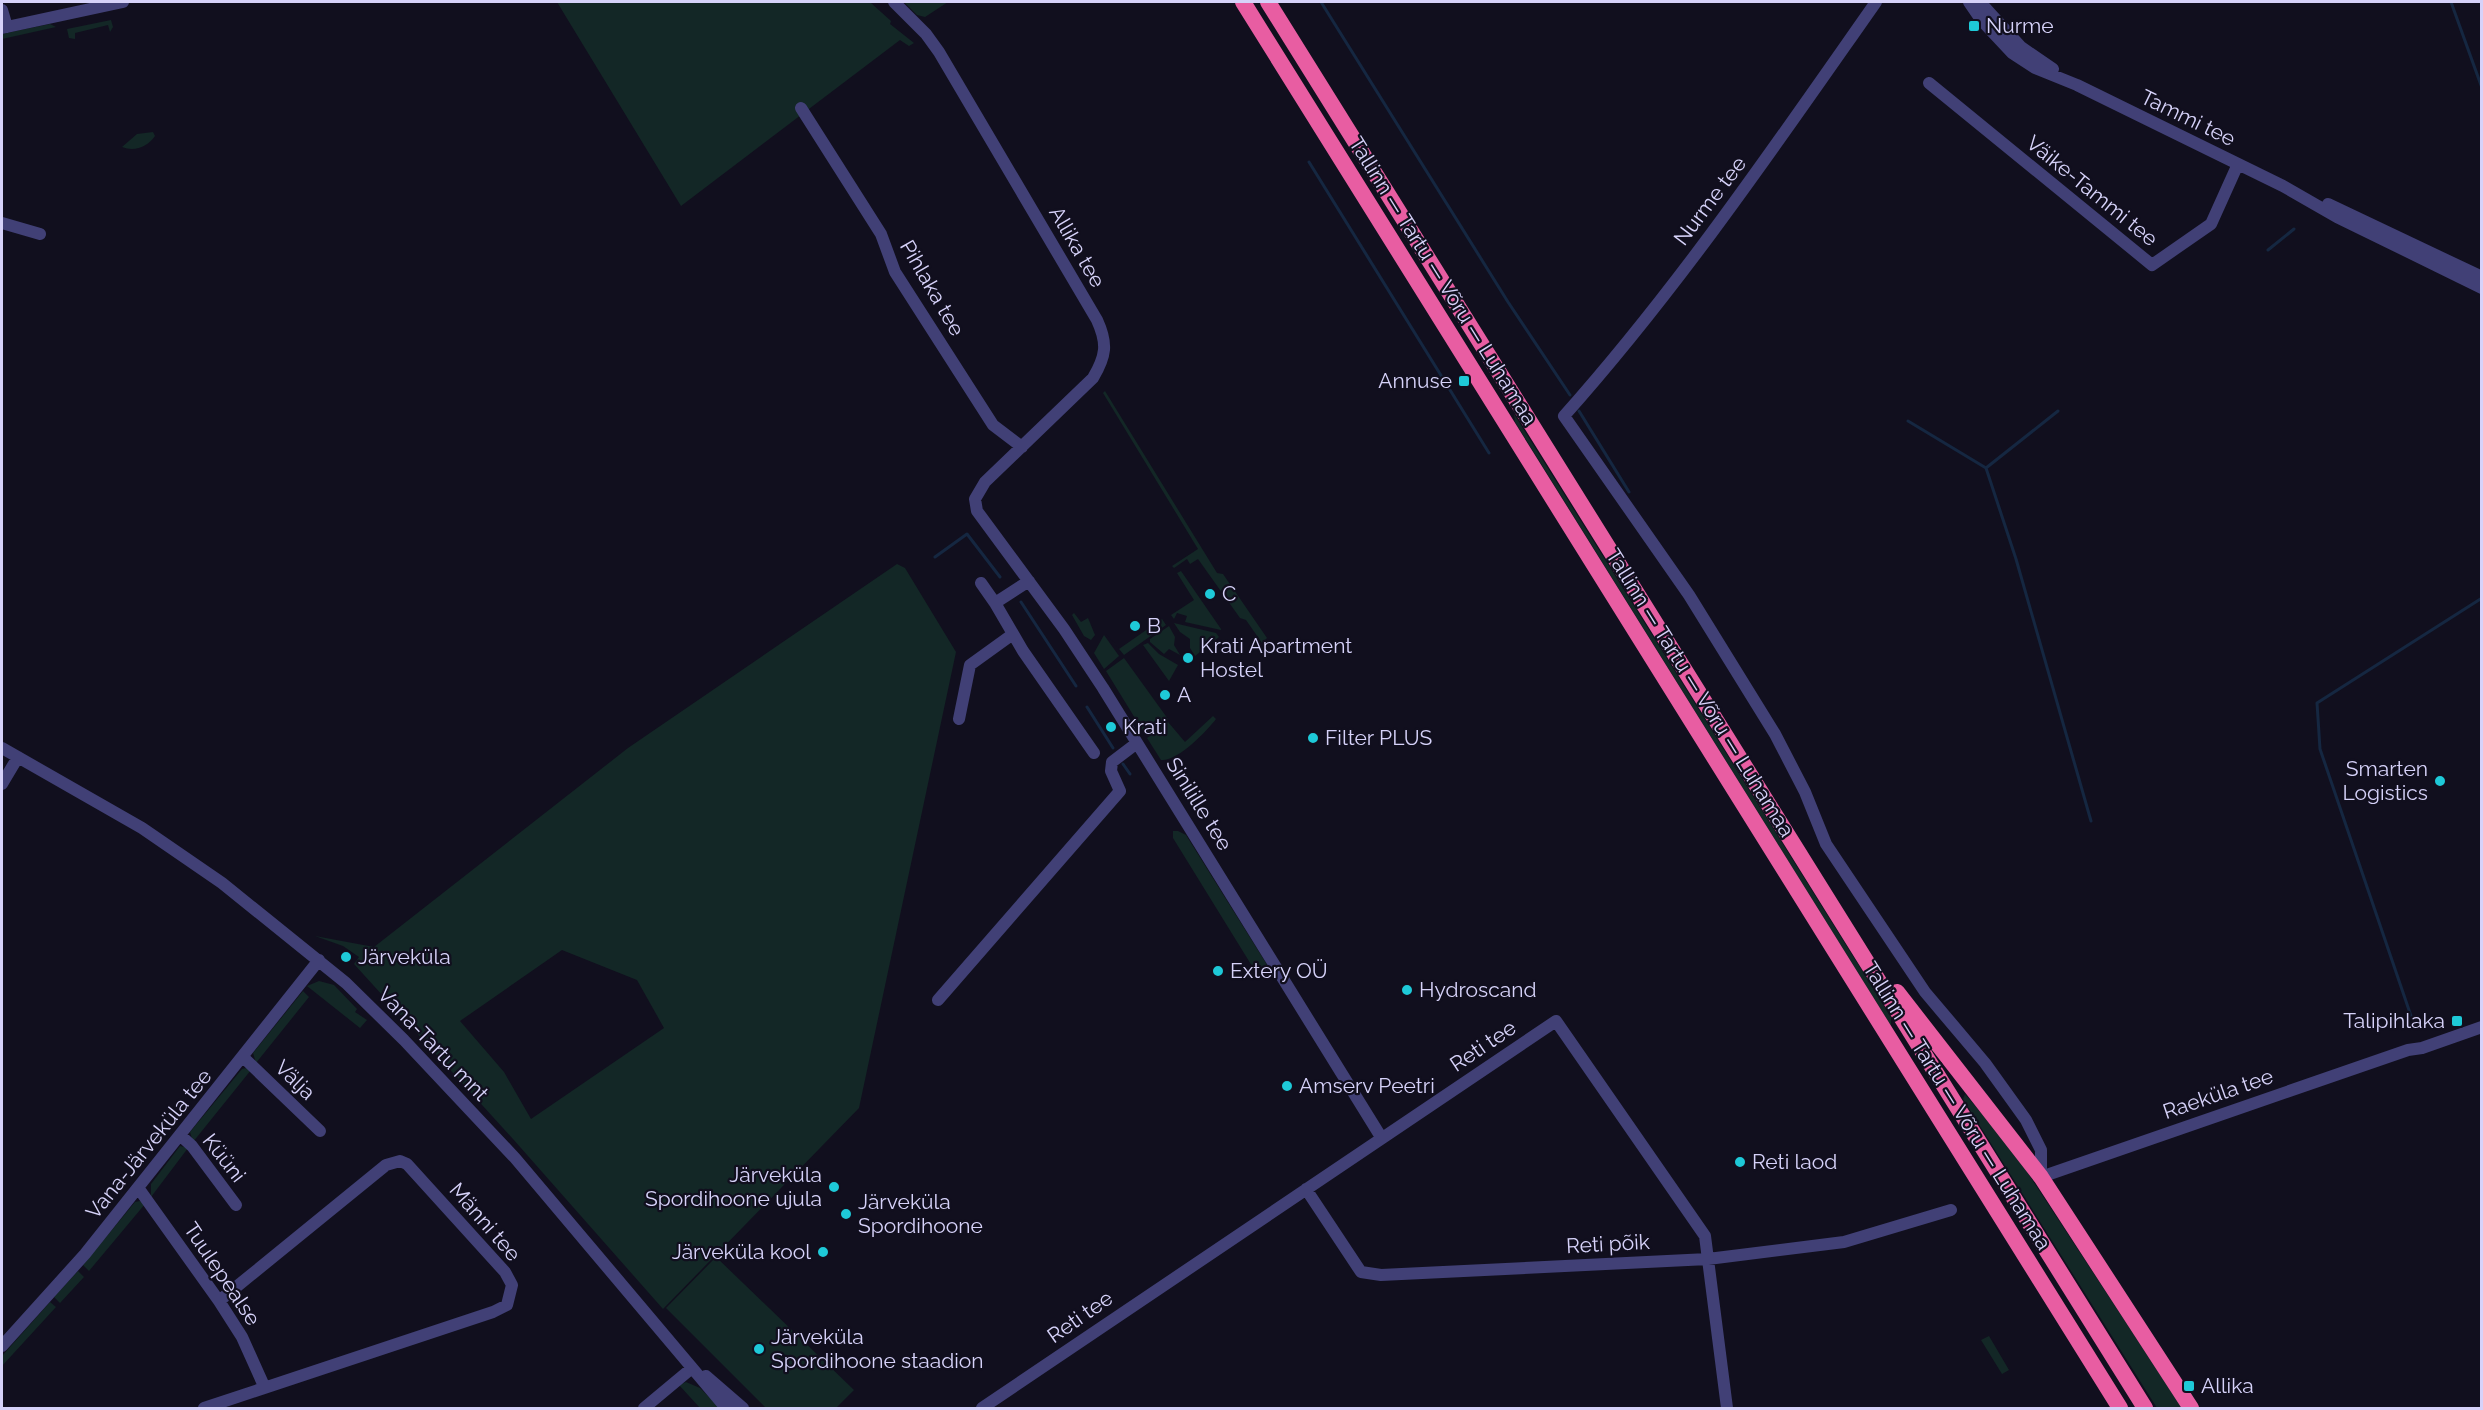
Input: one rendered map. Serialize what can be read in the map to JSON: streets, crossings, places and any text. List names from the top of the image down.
{
  "streets": {
    "highway": ["Tallinn — Tartu — Võru — Luhamaa"],
    "street": [
      "Tammi tee",
      "Väike-Tammi tee",
      "Nurme tee",
      "Allika tee",
      "Pihlaka tee",
      "Sinilille tee",
      "Vana-Tartu mnt",
      "Reti tee",
      "Välja",
      "Raeküla tee",
      "Vana-Järveküla tee",
      "Küüni",
      "Männi tee",
      "Reti põik",
      "Tuulepealse"
    ]
  },
  "crossings": [
    ["Tammi tee", "Väike-Tammi tee"],
    ["Nurme tee", "Raeküla tee"],
    ["Allika tee", "Pihlaka tee"],
    ["Allika tee", "Sinilille tee"],
    ["Sinilille tee", "Reti tee"],
    ["Vana-Tartu mnt", "Vana-Järveküla tee"],
    ["Reti tee", "Reti põik"],
    ["Välja", "Vana-Järveküla tee"],
    ["Vana-Järveküla tee", "Küüni"],
    ["Vana-Järveküla tee", "Tuulepealse"],
    ["Männi tee", "Tuulepealse"]
  ],
  "places": {
    "transit": [
      "Nurme",
      "Annuse",
      "Talipihlaka",
      "Allika"
    ],
    "other": [
      "C",
      "B",
      "Krati Apartment Hostel",
      "A",
      "Krati",
      "Filter PLUS",
      "Smarten Logistics",
      "Järveküla",
      "Extery OÜ",
      "Hydroscand",
      "Amserv Peetri",
      "Reti laod",
      "Järveküla Spordihoone ujula",
      "Järveküla Spordihoone",
      "Järveküla kool",
      "Järveküla Spordihoone staadion"
    ]
  }
}
